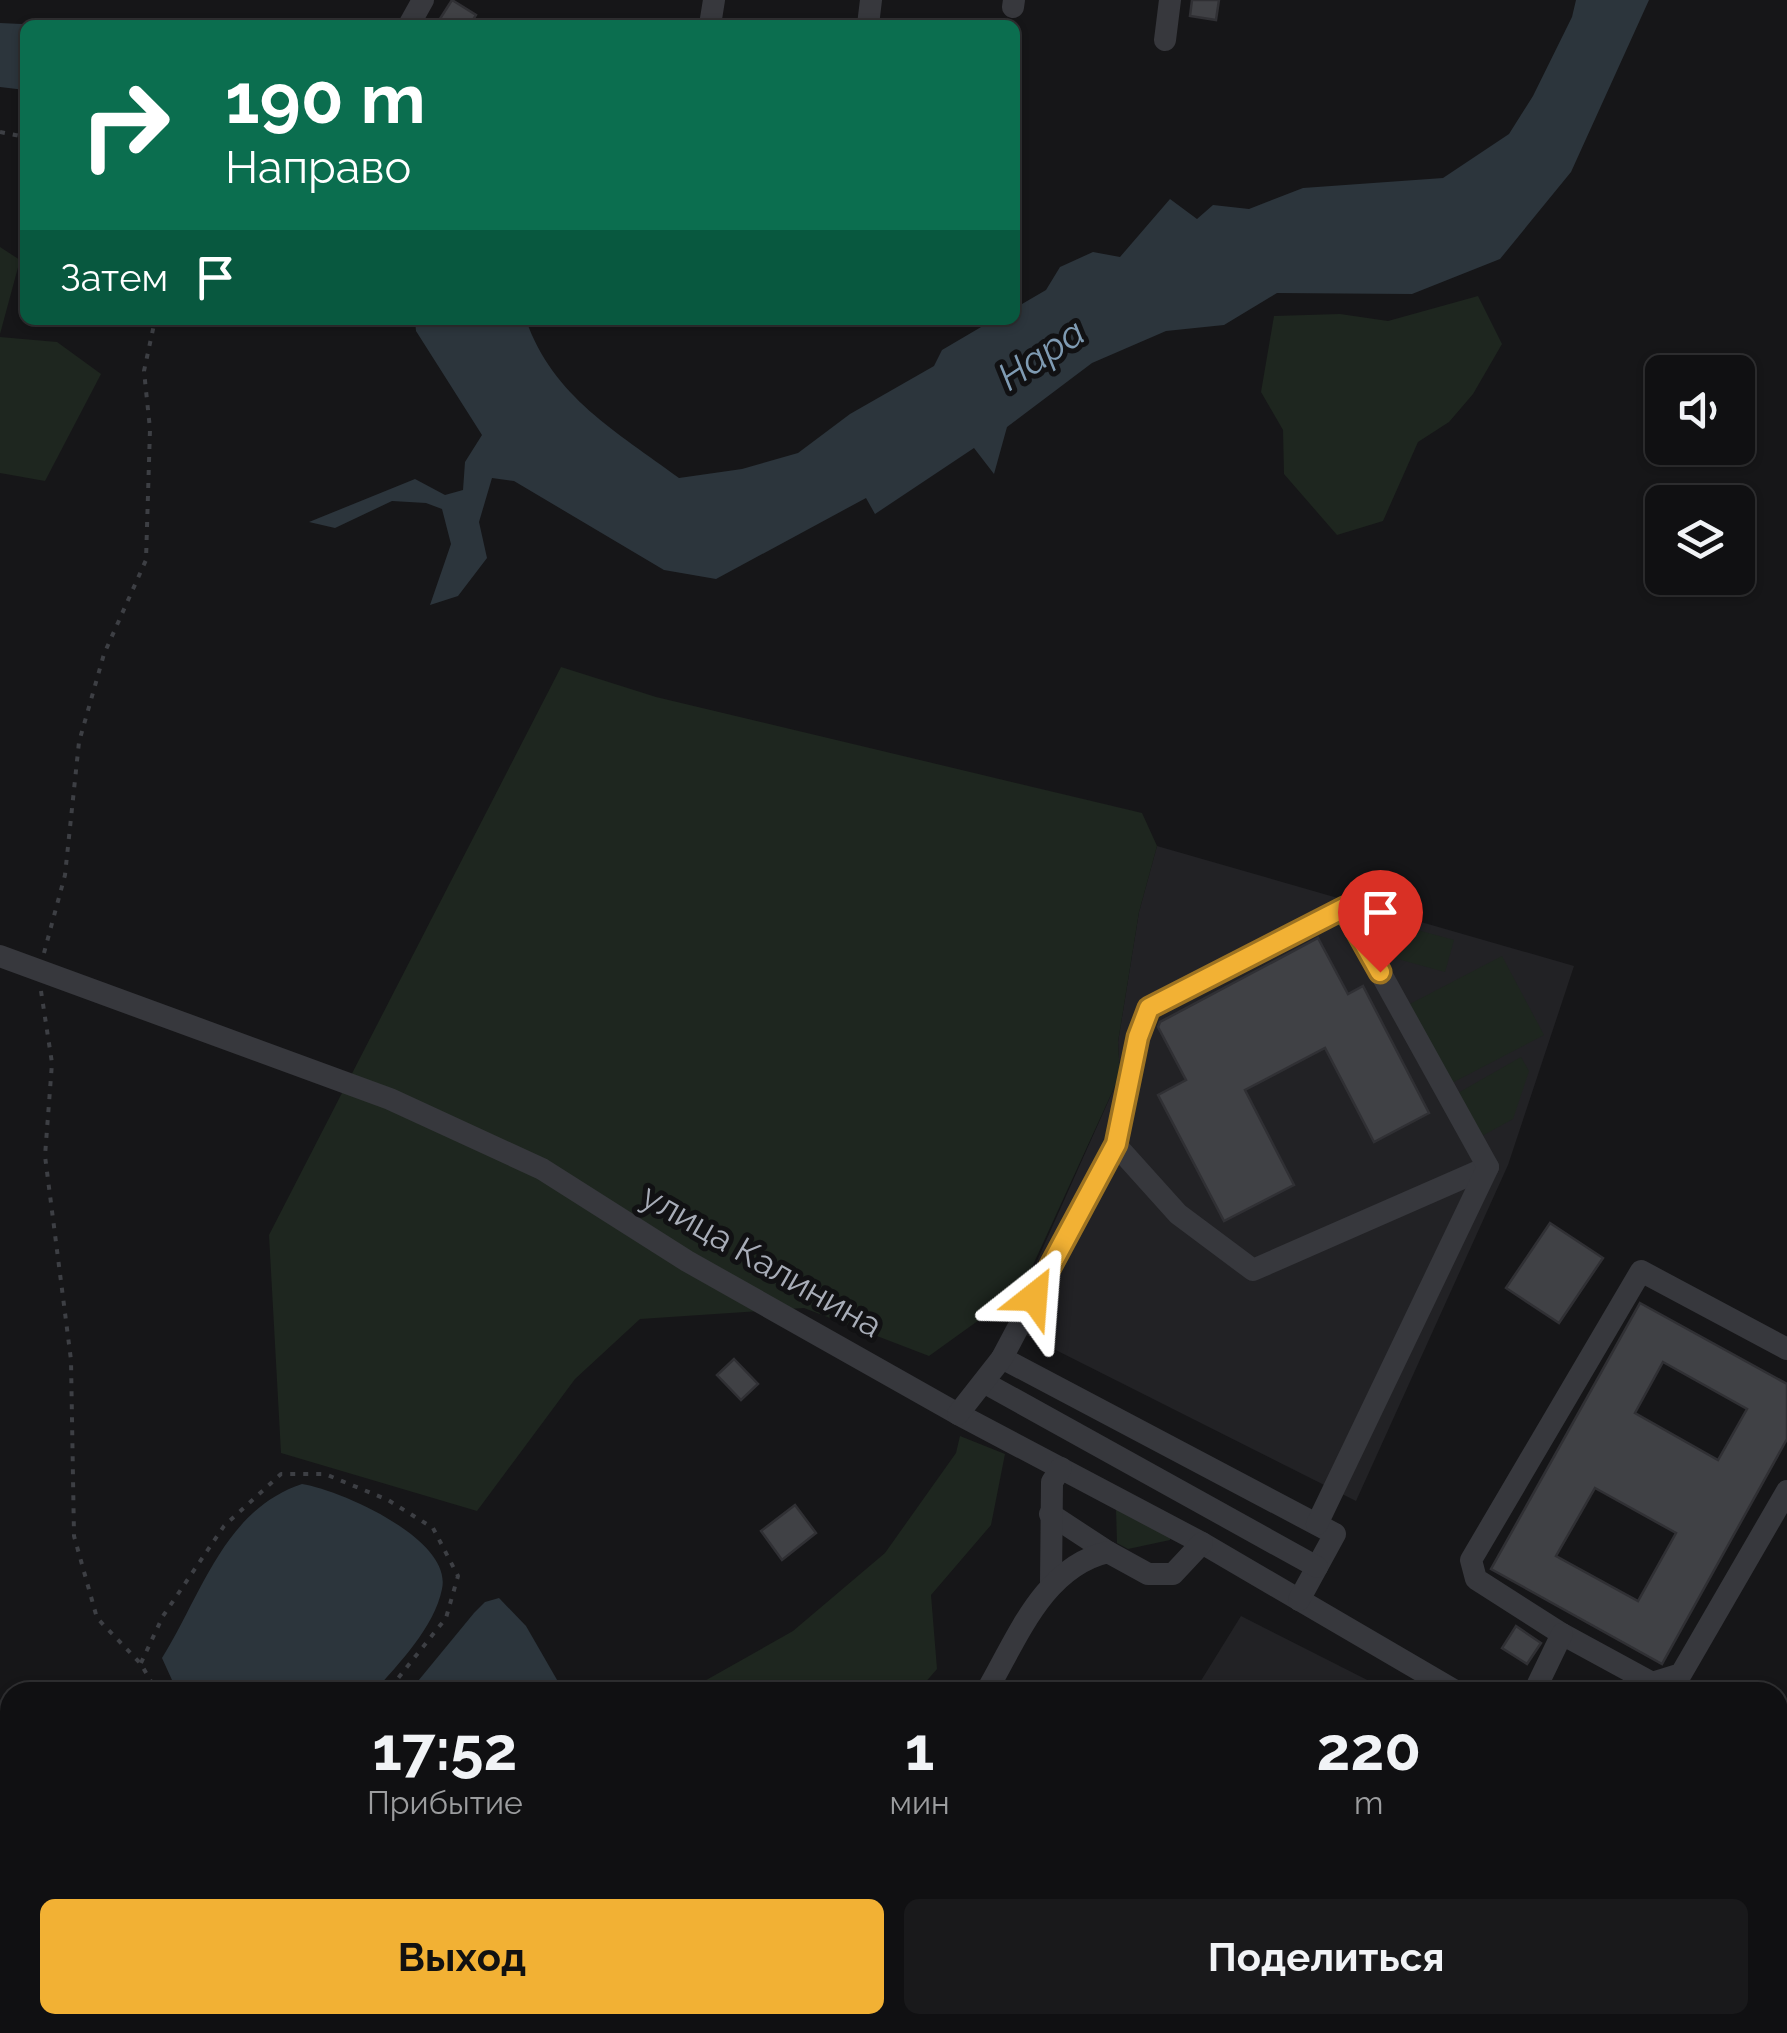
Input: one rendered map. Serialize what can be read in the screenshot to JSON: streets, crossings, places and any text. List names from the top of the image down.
{
  "streets": {
    "street": ["улица Калинина"]
  },
  "water": ["Нара"],
  "page": {
    "turn": ["190 m", "Направо"],
    "then": "Затем",
    "eta": [
      "17:52",
      "Прибытие",
      "1",
      "мин",
      "220",
      "m"
    ],
    "buttons": ["Выход", "Поделиться"]
  }
}
